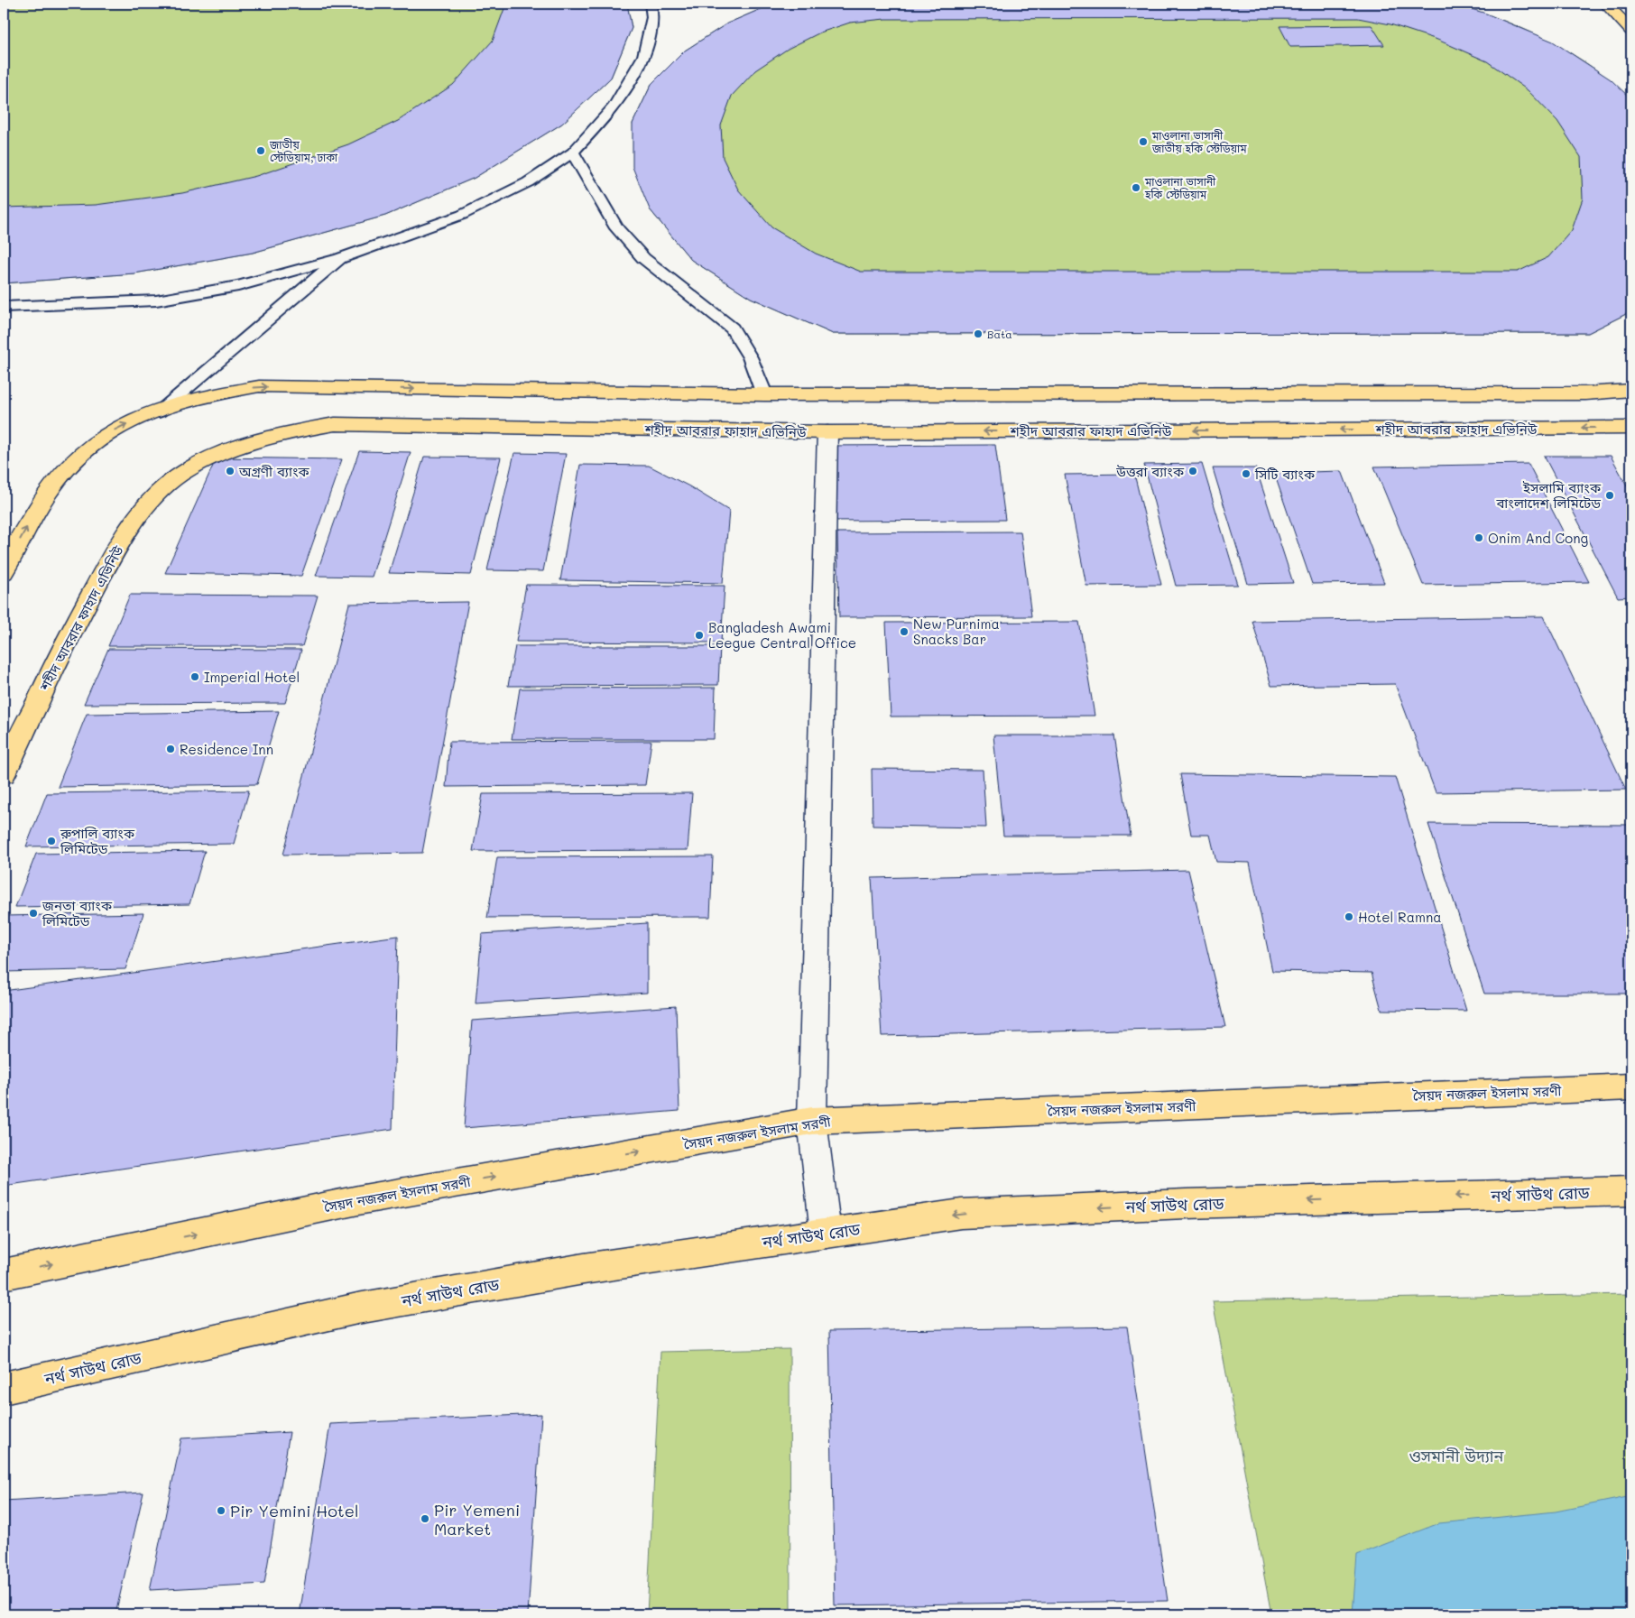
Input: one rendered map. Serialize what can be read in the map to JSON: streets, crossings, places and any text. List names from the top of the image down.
{
  "streets": {
    "main road": ["শহীদ আবরার ফাহাদ এভিনিউ", "সৈয়দ নজরুল ইসলাম সরণী", "নর্থ সাউথ রোড"]
  },
  "one_way": ["সৈয়দ নজরুল ইসলাম সরণী", "নর্থ সাউথ রোড"],
  "parks": ["ওসমানী উদ্যান"],
  "places": [
    "মাওলানা ভাসানী জাতীয় হকি স্টেডিয়াম",
    "জাতীয় স্টেডিয়াম, ঢাকা",
    "মাওলানা ভাসানী হকি স্টেডিয়াম",
    "Bata",
    "অগ্রণী ব্যাংক",
    "উত্তরা ব্যাংক",
    "সিটি ব্যাংক",
    "ইসলামি ব্যাংক বাংলাদেশ লিমিটেড",
    "Onim And Cong",
    "New Purnima Snacks Bar",
    "Bangladesh Awami Leegue Central Office",
    "Imperial Hotel",
    "Residence Inn",
    "রুপালি ব্যাংক লিমিটেড",
    "জনতা ব্যাংক লিমিটেড",
    "Hotel Ramna",
    "Pir Yemini Hotel",
    "Pir Yemeni Market"
  ]
}
